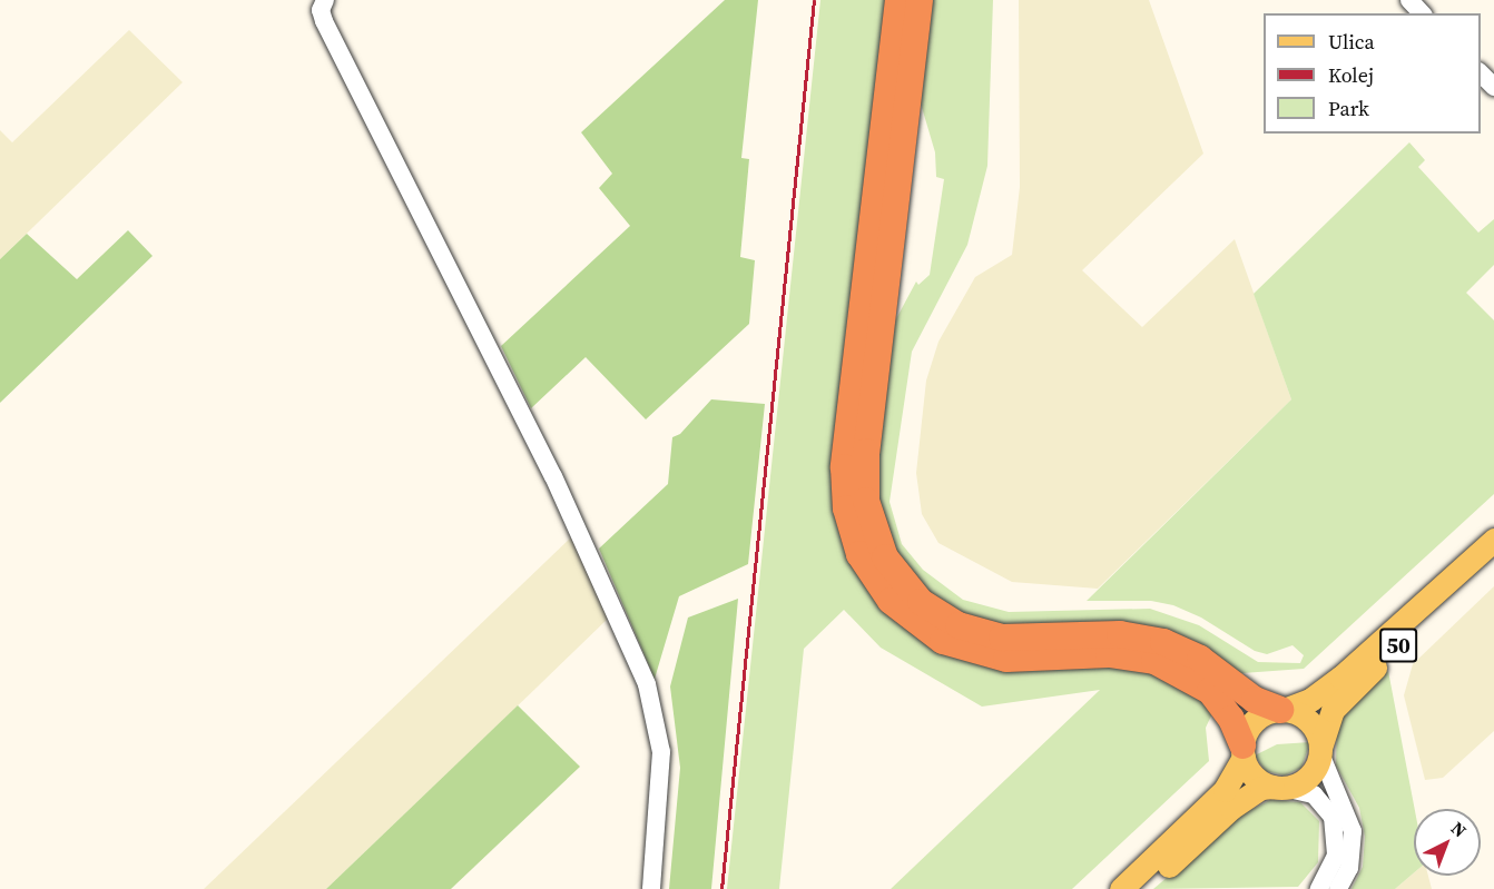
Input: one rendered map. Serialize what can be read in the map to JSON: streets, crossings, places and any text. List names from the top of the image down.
{
  "streets": {
    "main road": ["50"]
  },
  "legend": ["Ulica", "Kolej", "Park"],
  "north": "top right"
}
